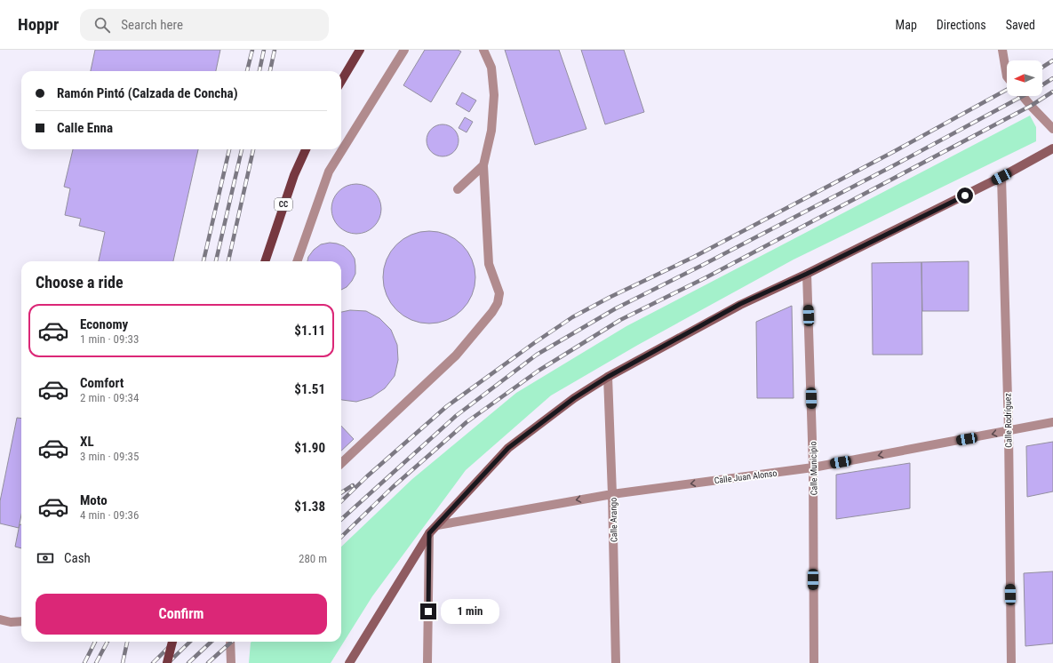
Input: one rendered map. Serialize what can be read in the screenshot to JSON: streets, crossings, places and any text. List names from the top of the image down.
{
  "streets": {
    "main road": ["CC"],
    "street": [
      "Calle Rodríguez",
      "Calle Municipio",
      "Calle Juan Alonso",
      "Calle Arango"
    ]
  },
  "crossings": [
    ["Calle Rodríguez", "Calle Juan Alonso"],
    ["Calle Municipio", "Calle Juan Alonso"],
    ["Calle Juan Alonso", "Calle Arango"]
  ],
  "one_way": ["Calle Juan Alonso"],
  "north": "left",
  "page": {
    "header": "Hoppr",
    "search": "Search here",
    "nav": ["Map", "Directions", "Saved"],
    "banner": ["Ramón Pintó (Calzada de Concha)", "Calle Enna"],
    "heading": "Choose a ride",
    "list": [
      {
        "name": "Economy",
        "note": "1 min · 09:33",
        "value": "$1.11"
      },
      {
        "name": "Comfort",
        "note": "2 min · 09:34",
        "value": "$1.51"
      },
      {
        "name": "XL",
        "note": "3 min · 09:35",
        "value": "$1.90"
      },
      {
        "name": "Moto",
        "note": "4 min · 09:36",
        "value": "$1.38"
      }
    ],
    "pay": ["Cash", "280 m"],
    "buttons": "Confirm",
    "bubble": "1 min"
  }
}
